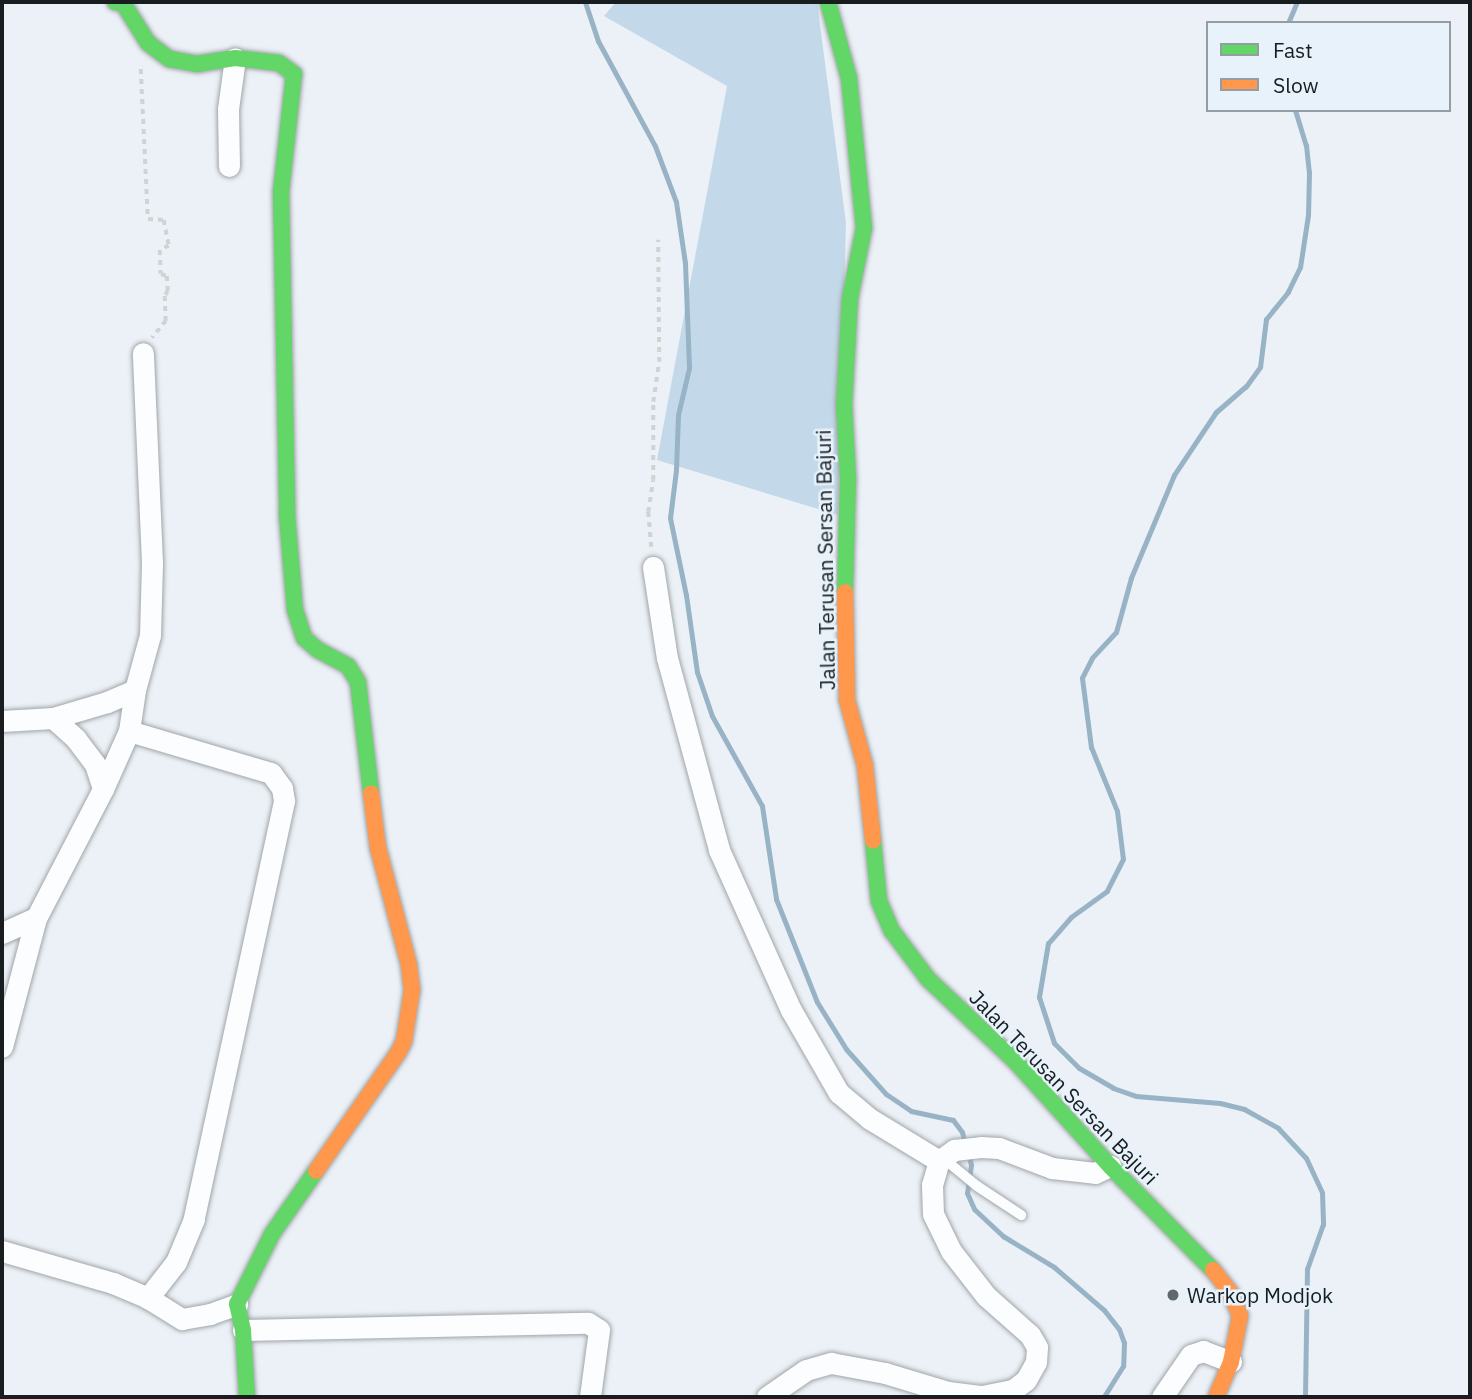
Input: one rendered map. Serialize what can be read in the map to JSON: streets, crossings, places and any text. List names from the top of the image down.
{
  "streets": {
    "street": ["Jalan Terusan Sersan Bajuri"]
  },
  "places": ["Warkop Modjok"],
  "legend": ["Fast", "Slow"]
}
